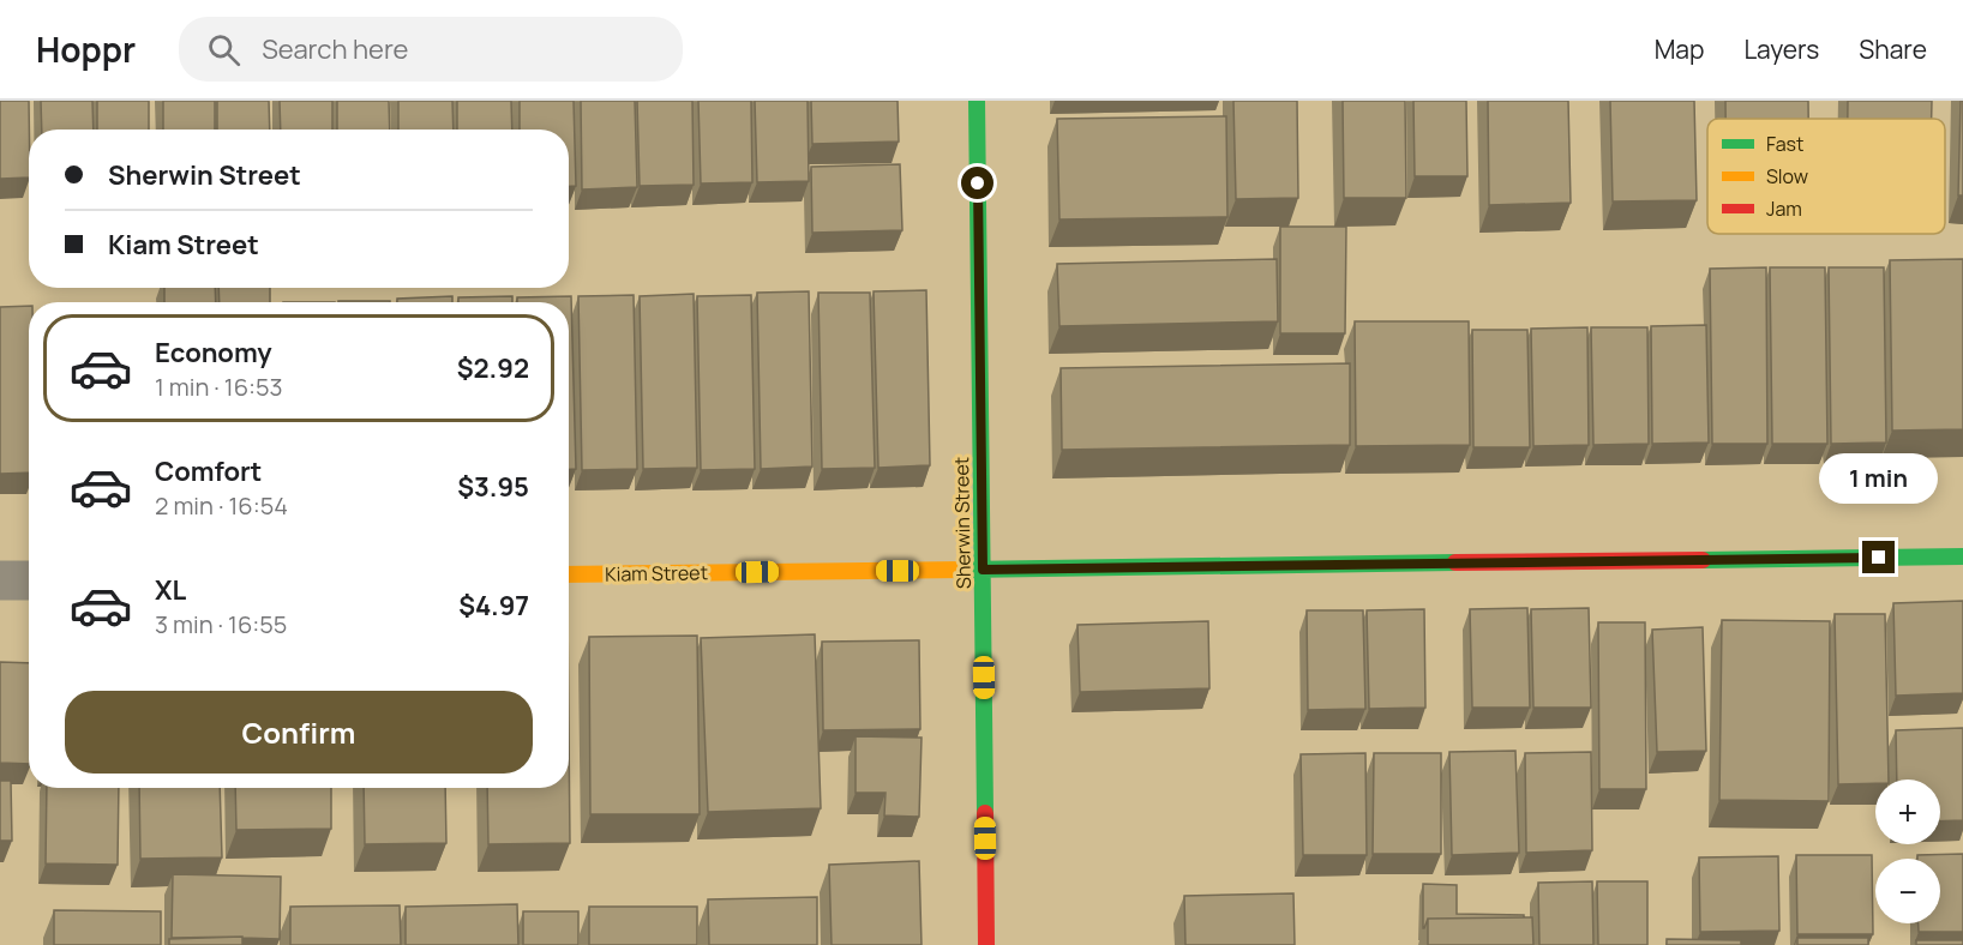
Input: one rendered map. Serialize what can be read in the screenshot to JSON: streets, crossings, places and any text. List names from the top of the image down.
{
  "streets": {
    "street": ["Sherwin Street", "Kiam Street"]
  },
  "crossings": [
    ["Sherwin Street", "Kiam Street"]
  ],
  "legend": ["Fast", "Slow", "Jam"],
  "page": {
    "header": "Hoppr",
    "search": "Search here",
    "nav": ["Map", "Layers", "Share"],
    "banner": ["Sherwin Street", "Kiam Street"],
    "list": [
      {
        "name": "Economy",
        "note": "1 min · 16:53",
        "value": "$2.92"
      },
      {
        "name": "Comfort",
        "note": "2 min · 16:54",
        "value": "$3.95"
      },
      {
        "name": "XL",
        "note": "3 min · 16:55",
        "value": "$4.97"
      }
    ],
    "bubble": "1 min",
    "buttons": "Confirm",
    "map_buttons": ["+", "−"]
  }
}
